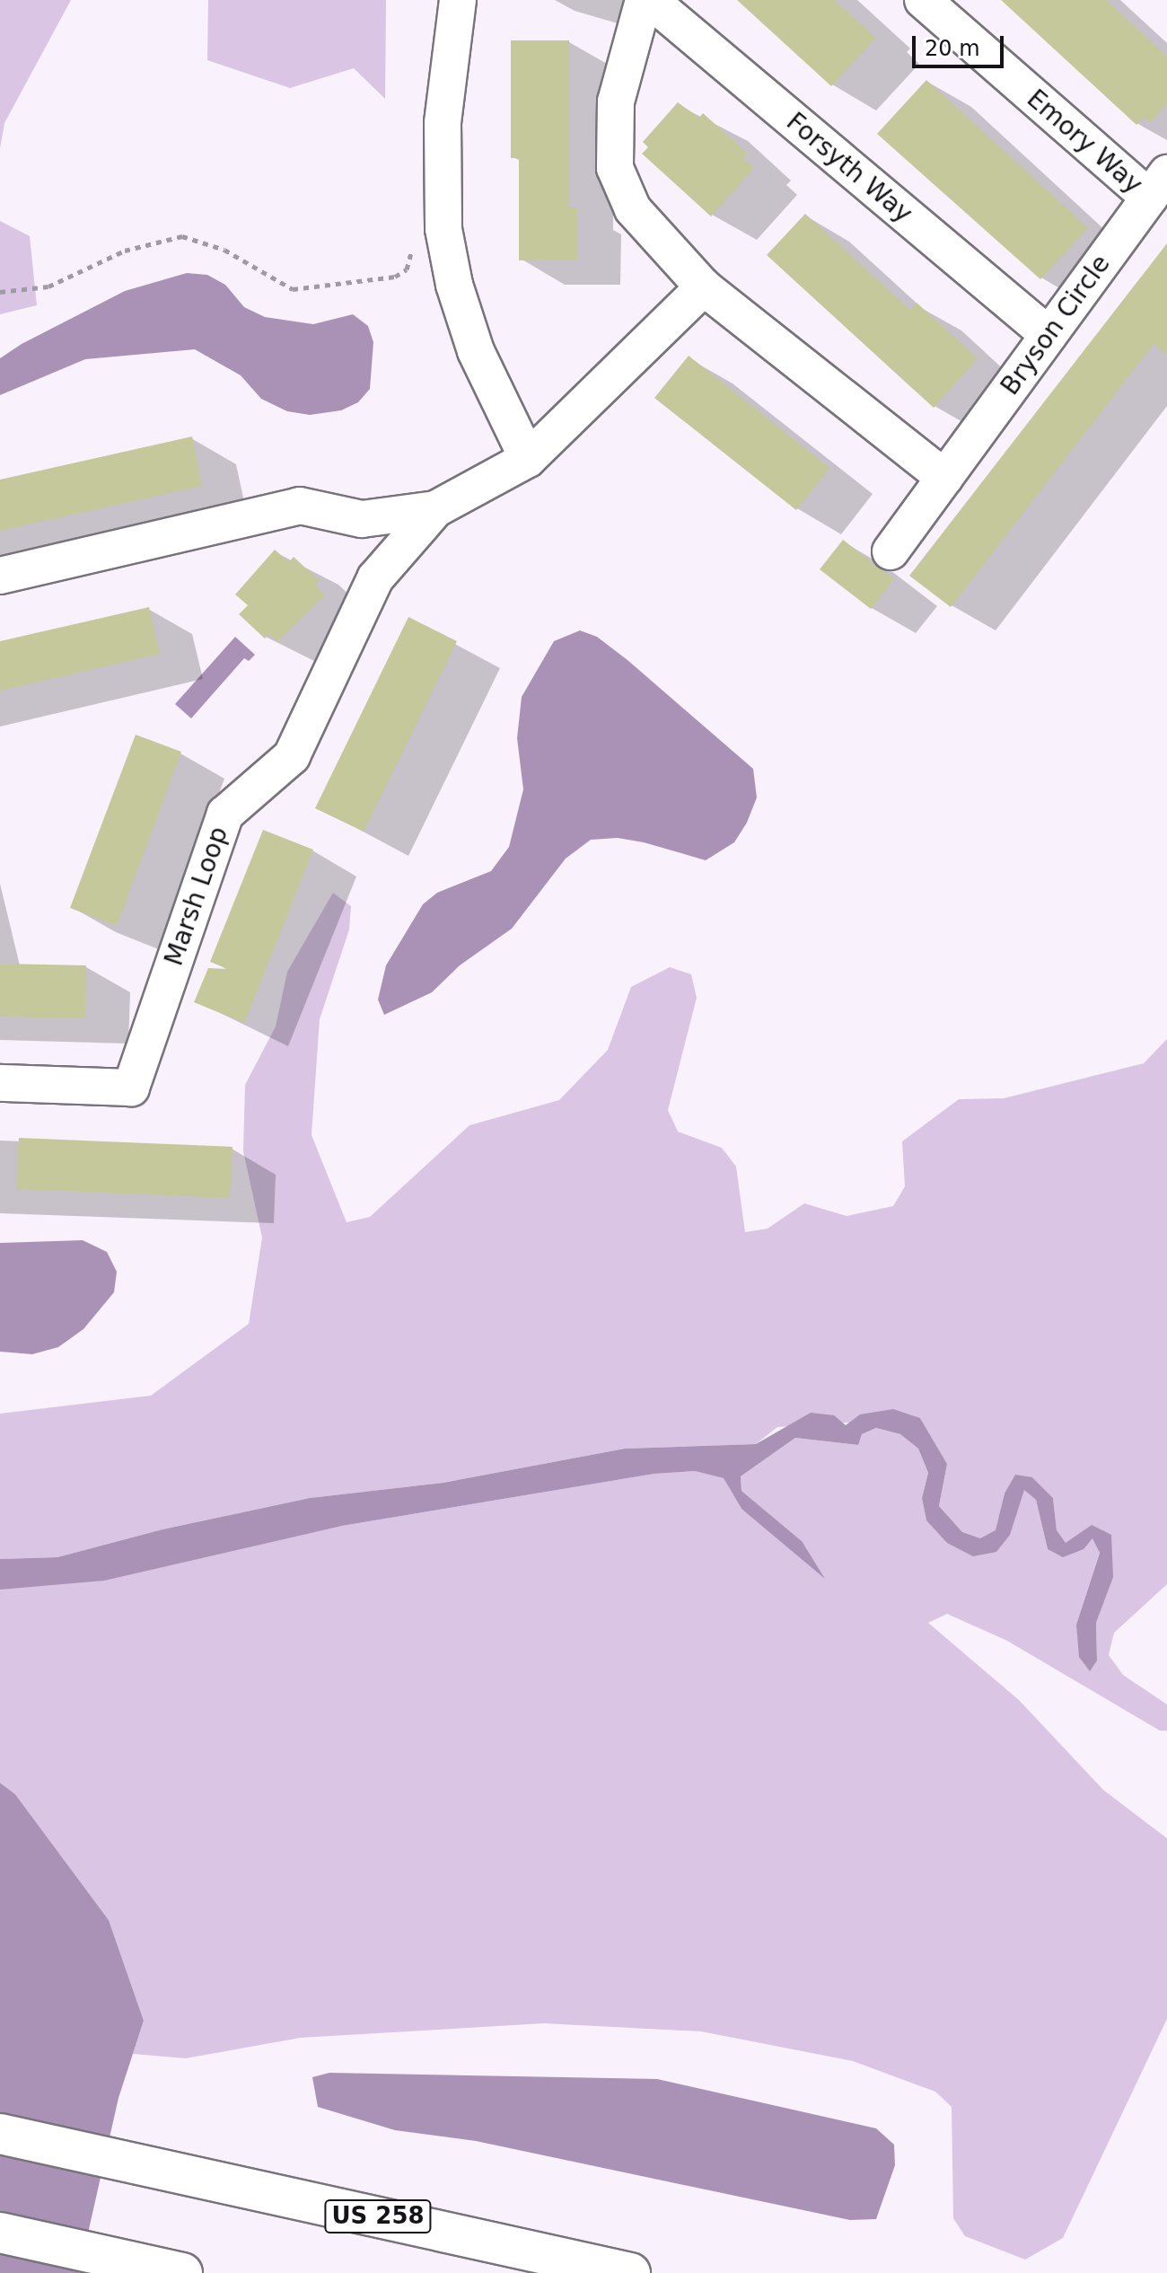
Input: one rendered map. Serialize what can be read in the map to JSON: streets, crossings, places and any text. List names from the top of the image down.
{
  "streets": {
    "main road": ["US 258"],
    "street": [
      "Emory Way",
      "Forsyth Way",
      "Bryson Circle",
      "Marsh Loop"
    ]
  },
  "crossings": [
    ["Emory Way", "Bryson Circle"],
    ["Forsyth Way", "Bryson Circle"]
  ],
  "scale_bar": "20 m"
}
